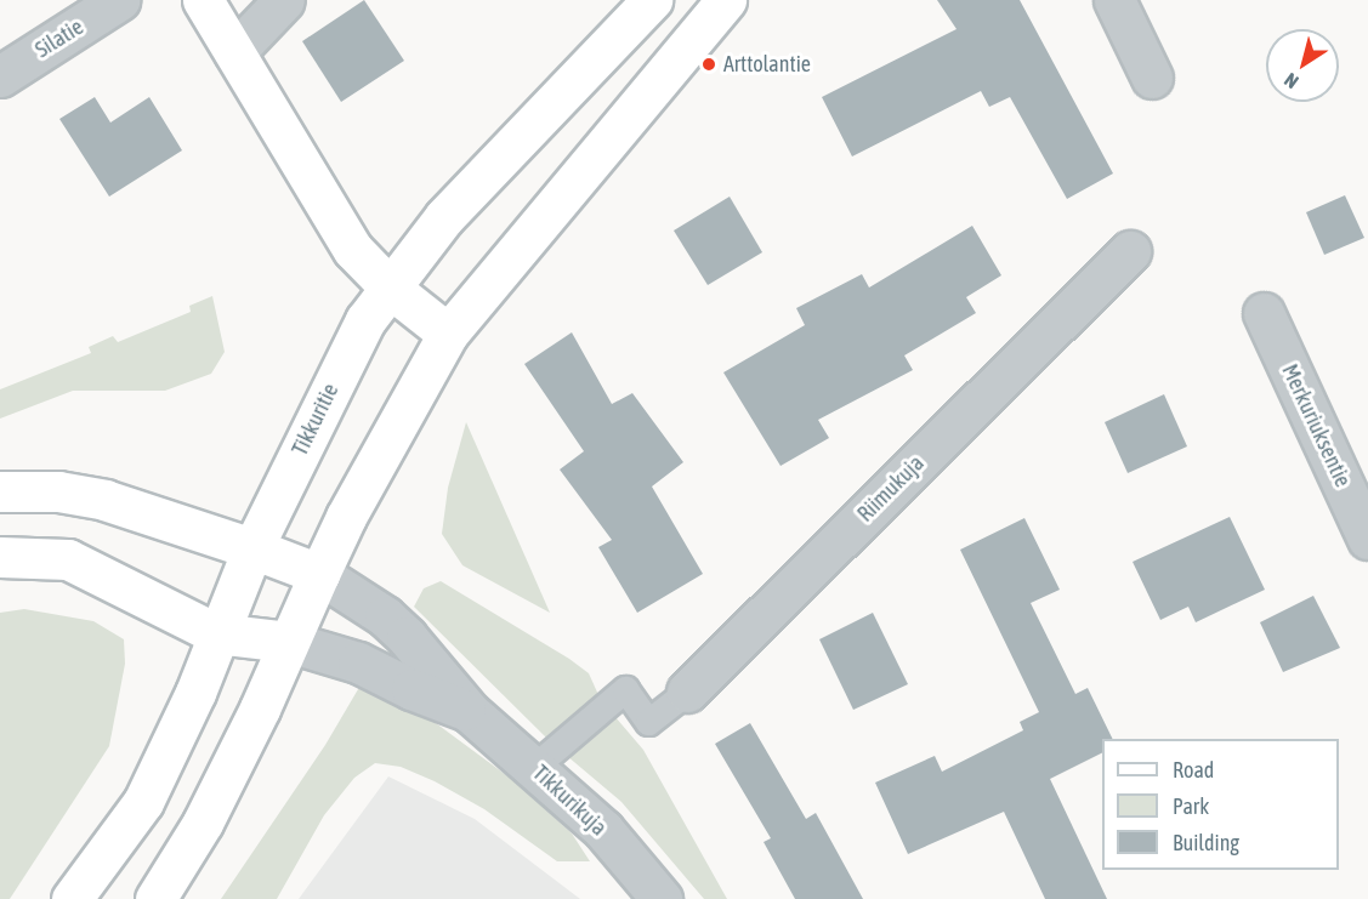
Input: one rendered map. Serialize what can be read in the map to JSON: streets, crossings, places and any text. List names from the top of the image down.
{
  "streets": {
    "main road": ["Tikkuritie"],
    "street": [
      "Silatie",
      "Merkuriuksentie",
      "Riimukuja",
      "Tikkurikuja"
    ]
  },
  "crossings": [
    ["Riimukuja", "Tikkurikuja"]
  ],
  "places": ["Arttolantie"],
  "legend": ["Road", "Park", "Building"],
  "north": "bottom left"
}
